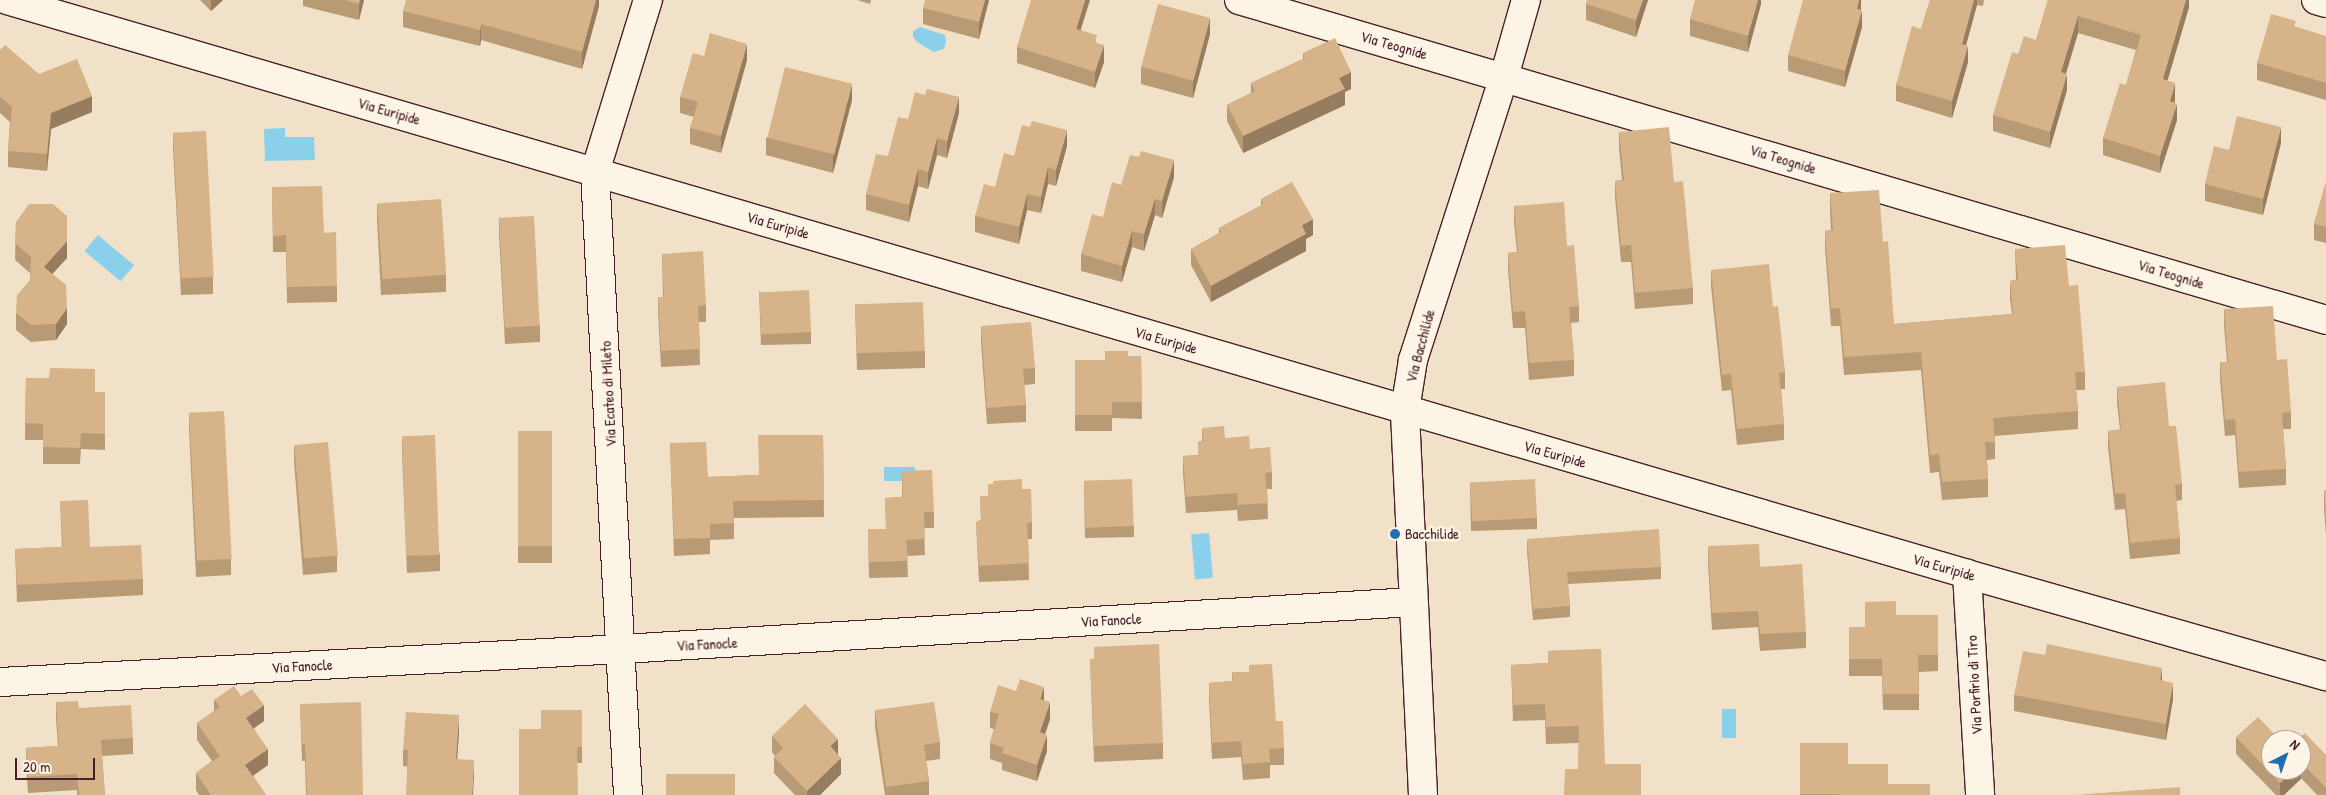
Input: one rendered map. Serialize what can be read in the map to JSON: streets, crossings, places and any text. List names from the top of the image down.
{
  "streets": {
    "street": [
      "Via Teognide",
      "Via Euripide",
      "Via Bacchilide",
      "Via Ecateo di Mileto",
      "Via Fanocle",
      "Via Porfirio di Tiro"
    ]
  },
  "crossings": [
    ["Via Teognide", "Via Bacchilide"],
    ["Via Euripide", "Via Bacchilide"],
    ["Via Euripide", "Via Ecateo di Mileto"],
    ["Via Euripide", "Via Porfirio di Tiro"],
    ["Via Bacchilide", "Via Fanocle"],
    ["Via Ecateo di Mileto", "Via Fanocle"]
  ],
  "places": ["Bacchilide"],
  "scale_bar": "20 m",
  "north": "top right"
}
